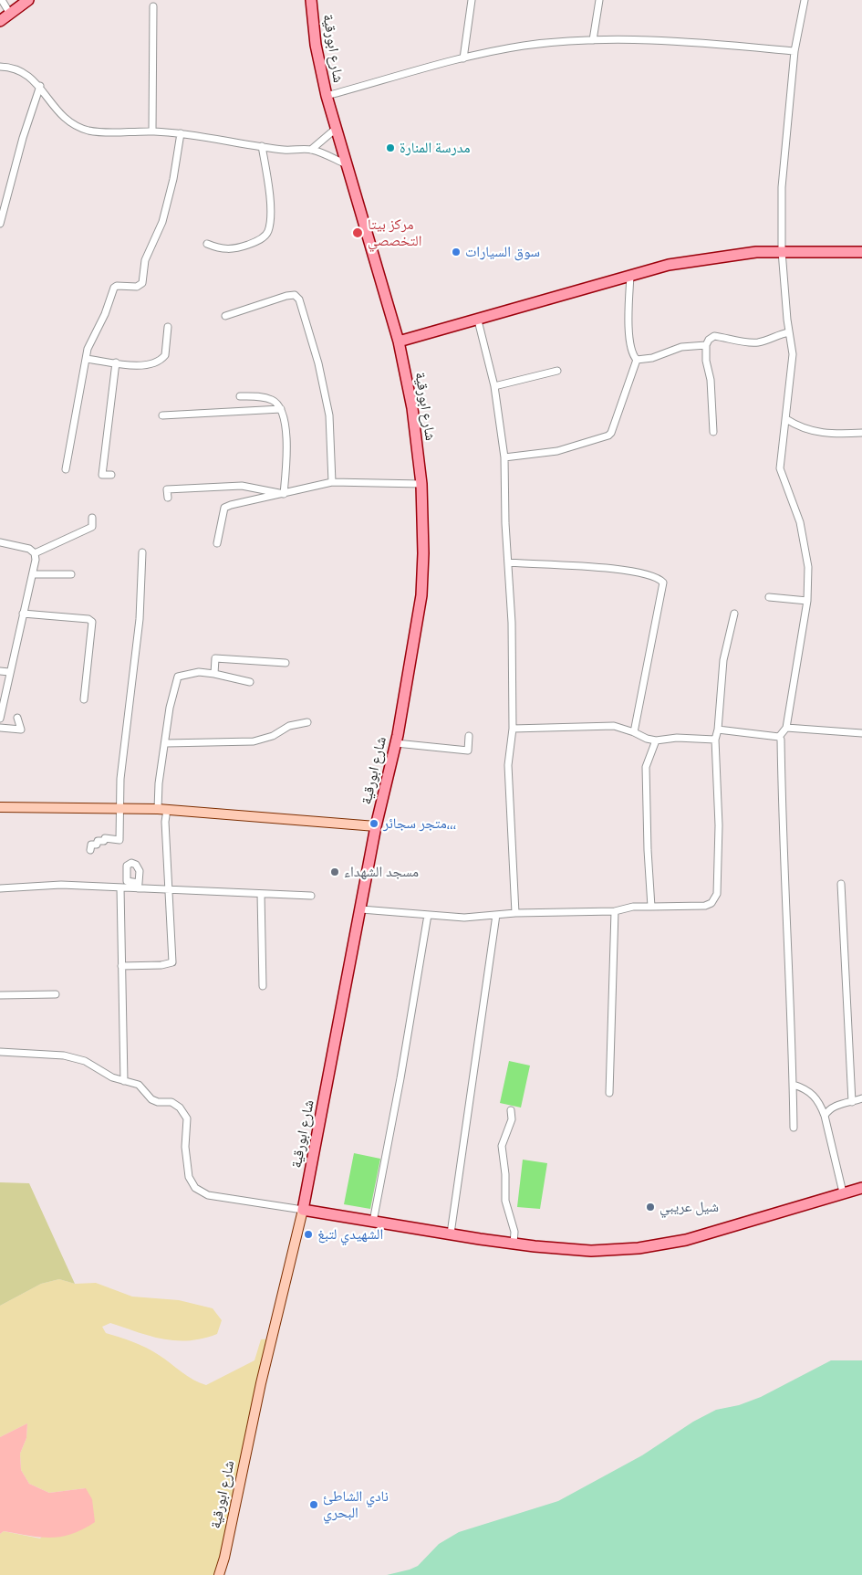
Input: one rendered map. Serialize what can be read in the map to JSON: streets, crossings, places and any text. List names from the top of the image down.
{
  "streets": {
    "main road": ["شارع ابورقية"]
  },
  "places": [
    "مدرسة المنارة",
    "مركز بيتا التخصصي",
    "سوق السيارات",
    "متجر سجائر،،،",
    "مسجد الشهداء",
    "شيل عريبي",
    "الشهيدي لتبغ",
    "نادي الشاطئ البحري"
  ]
}
